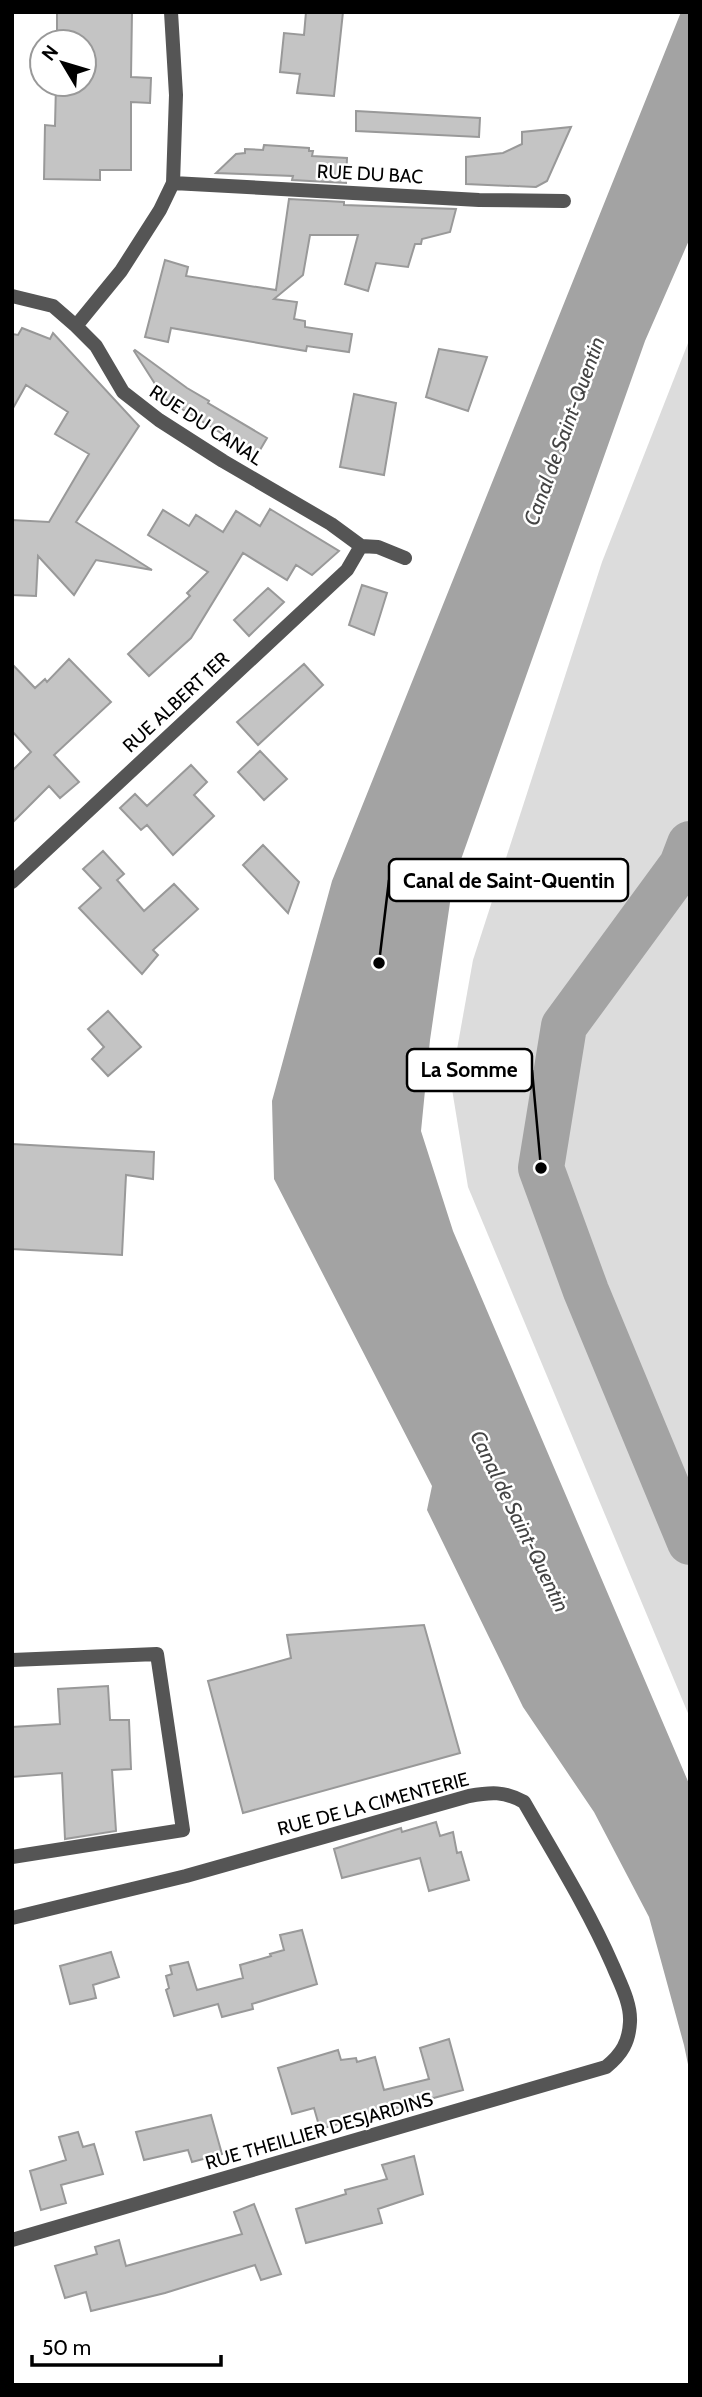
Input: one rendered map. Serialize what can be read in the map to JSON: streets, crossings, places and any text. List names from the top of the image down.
{
  "streets": {
    "street": [
      "RUE DU BAC",
      "RUE DU CANAL",
      "RUE ALBERT 1ER",
      "RUE DE LA CIMENTERIE",
      "RUE THEILLIER DESJARDINS"
    ]
  },
  "crossings": [
    ["RUE DU CANAL", "RUE ALBERT 1ER"],
    ["RUE DE LA CIMENTERIE", "RUE THEILLIER DESJARDINS"]
  ],
  "water": ["Canal de Saint-Quentin"],
  "places": ["Canal de Saint-Quentin", "La Somme"],
  "scale_bar": "50 m",
  "north": "top left"
}
